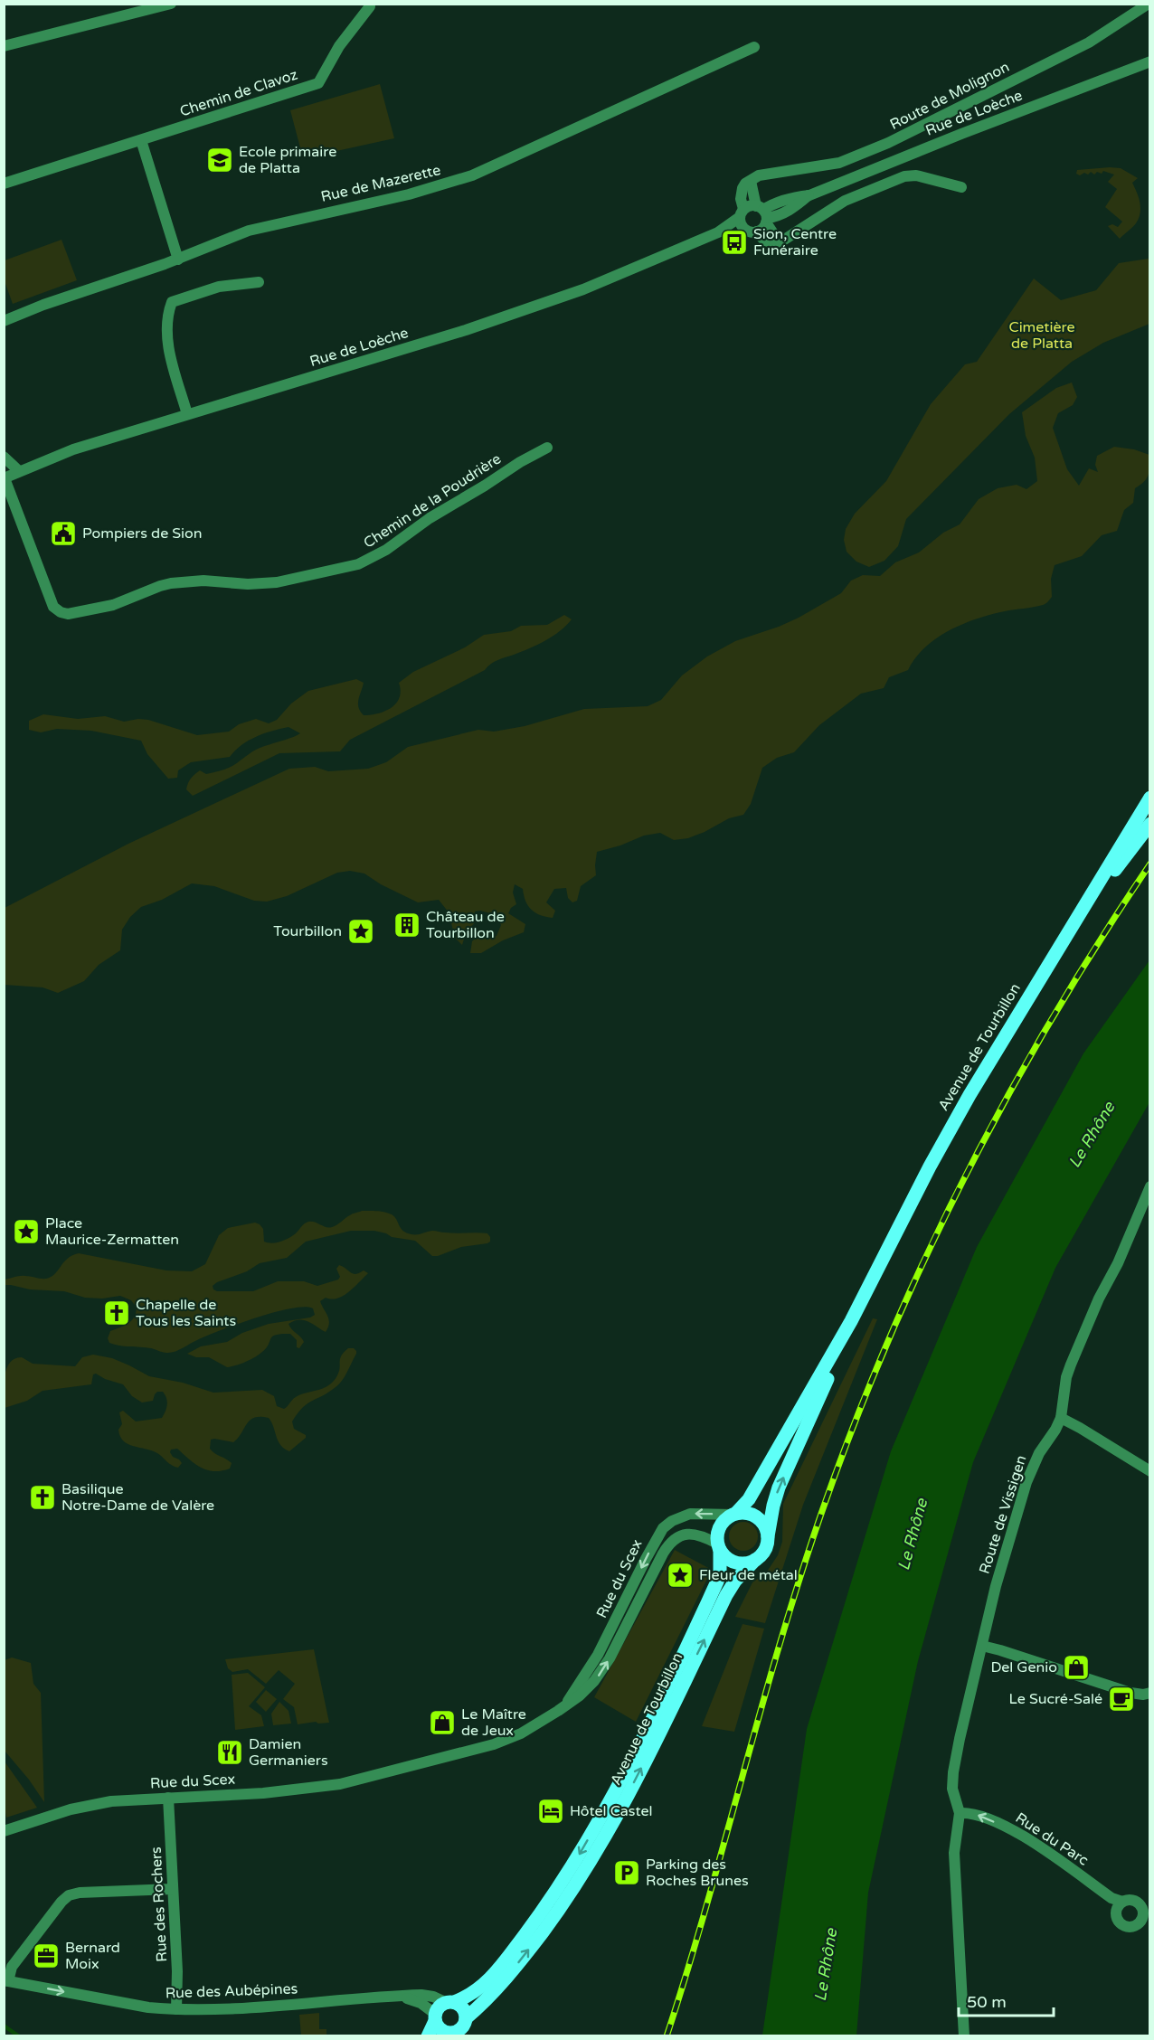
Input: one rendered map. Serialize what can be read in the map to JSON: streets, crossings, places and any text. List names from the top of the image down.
{
  "streets": {
    "main road": ["Avenue de Tourbillon"],
    "street": [
      "Chemin de Clavoz",
      "Route de Molignon",
      "Rue de Loèche",
      "Rue de Mazerette",
      "Chemin de la Poudrière",
      "Route de Vissigen",
      "Rue du Scex",
      "Rue du Parc",
      "Rue des Rochers",
      "Rue des Aubépines"
    ]
  },
  "crossings": [
    ["Rue de Loèche", "Chemin de la Poudrière"],
    ["Avenue de Tourbillon", "Rue du Scex"],
    ["Avenue de Tourbillon", "Rue des Aubépines"],
    ["Route de Vissigen", "Rue du Parc"],
    ["Rue du Scex", "Rue des Rochers"],
    ["Rue des Rochers", "Rue des Aubépines"]
  ],
  "one_way": ["Rue du Parc", "Rue des Aubépines"],
  "water": ["Le Rhône"],
  "parks": ["Cimetière de Platta"],
  "places": {
    "school or university": ["Ecole primaire de Platta"],
    "bus stop": ["Sion, Centre Funéraire"],
    "public building": ["Pompiers de Sion"],
    "building": ["Château de Tourbillon"],
    "place": ["Tourbillon", "Place Maurice-Zermatten", "Fleur de métal"],
    "church": ["Chapelle de Tous les Saints", "Basilique Notre-Dame de Valère"],
    "shop": ["Del Genio", "Le Maître de Jeux"],
    "cafe": ["Le Sucré-Salé"],
    "restaurant": ["Damien Germaniers"],
    "hotel": ["Hôtel Castel"],
    "parking": ["Parking des Roches Brunes"],
    "office": ["Bernard Moix"]
  },
  "scale_bar": "50 m"
}
